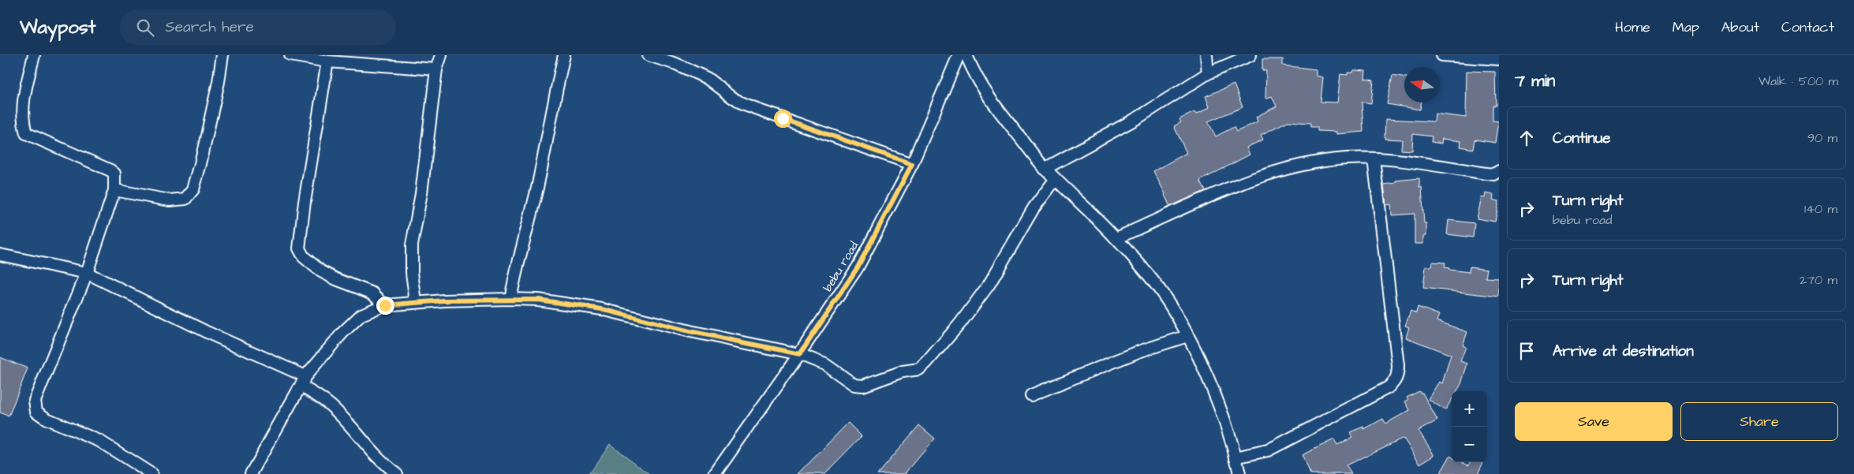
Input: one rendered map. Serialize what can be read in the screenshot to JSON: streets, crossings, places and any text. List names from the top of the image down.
{
  "streets": {
    "street": ["bebu road"]
  },
  "north": "left",
  "page": {
    "header": "Waypost",
    "search": "Search here",
    "nav": [
      "Home",
      "Map",
      "About",
      "Contact"
    ],
    "heading": ["7 min", "Walk · 500 m"],
    "list": [
      ["Continue", "90 m"],
      ["Turn right", "bebu road", "140 m"],
      ["Turn right", "270 m"],
      "Arrive at destination"
    ],
    "buttons": ["Save", "Share"],
    "map_buttons": ["+", "−"]
  }
}
